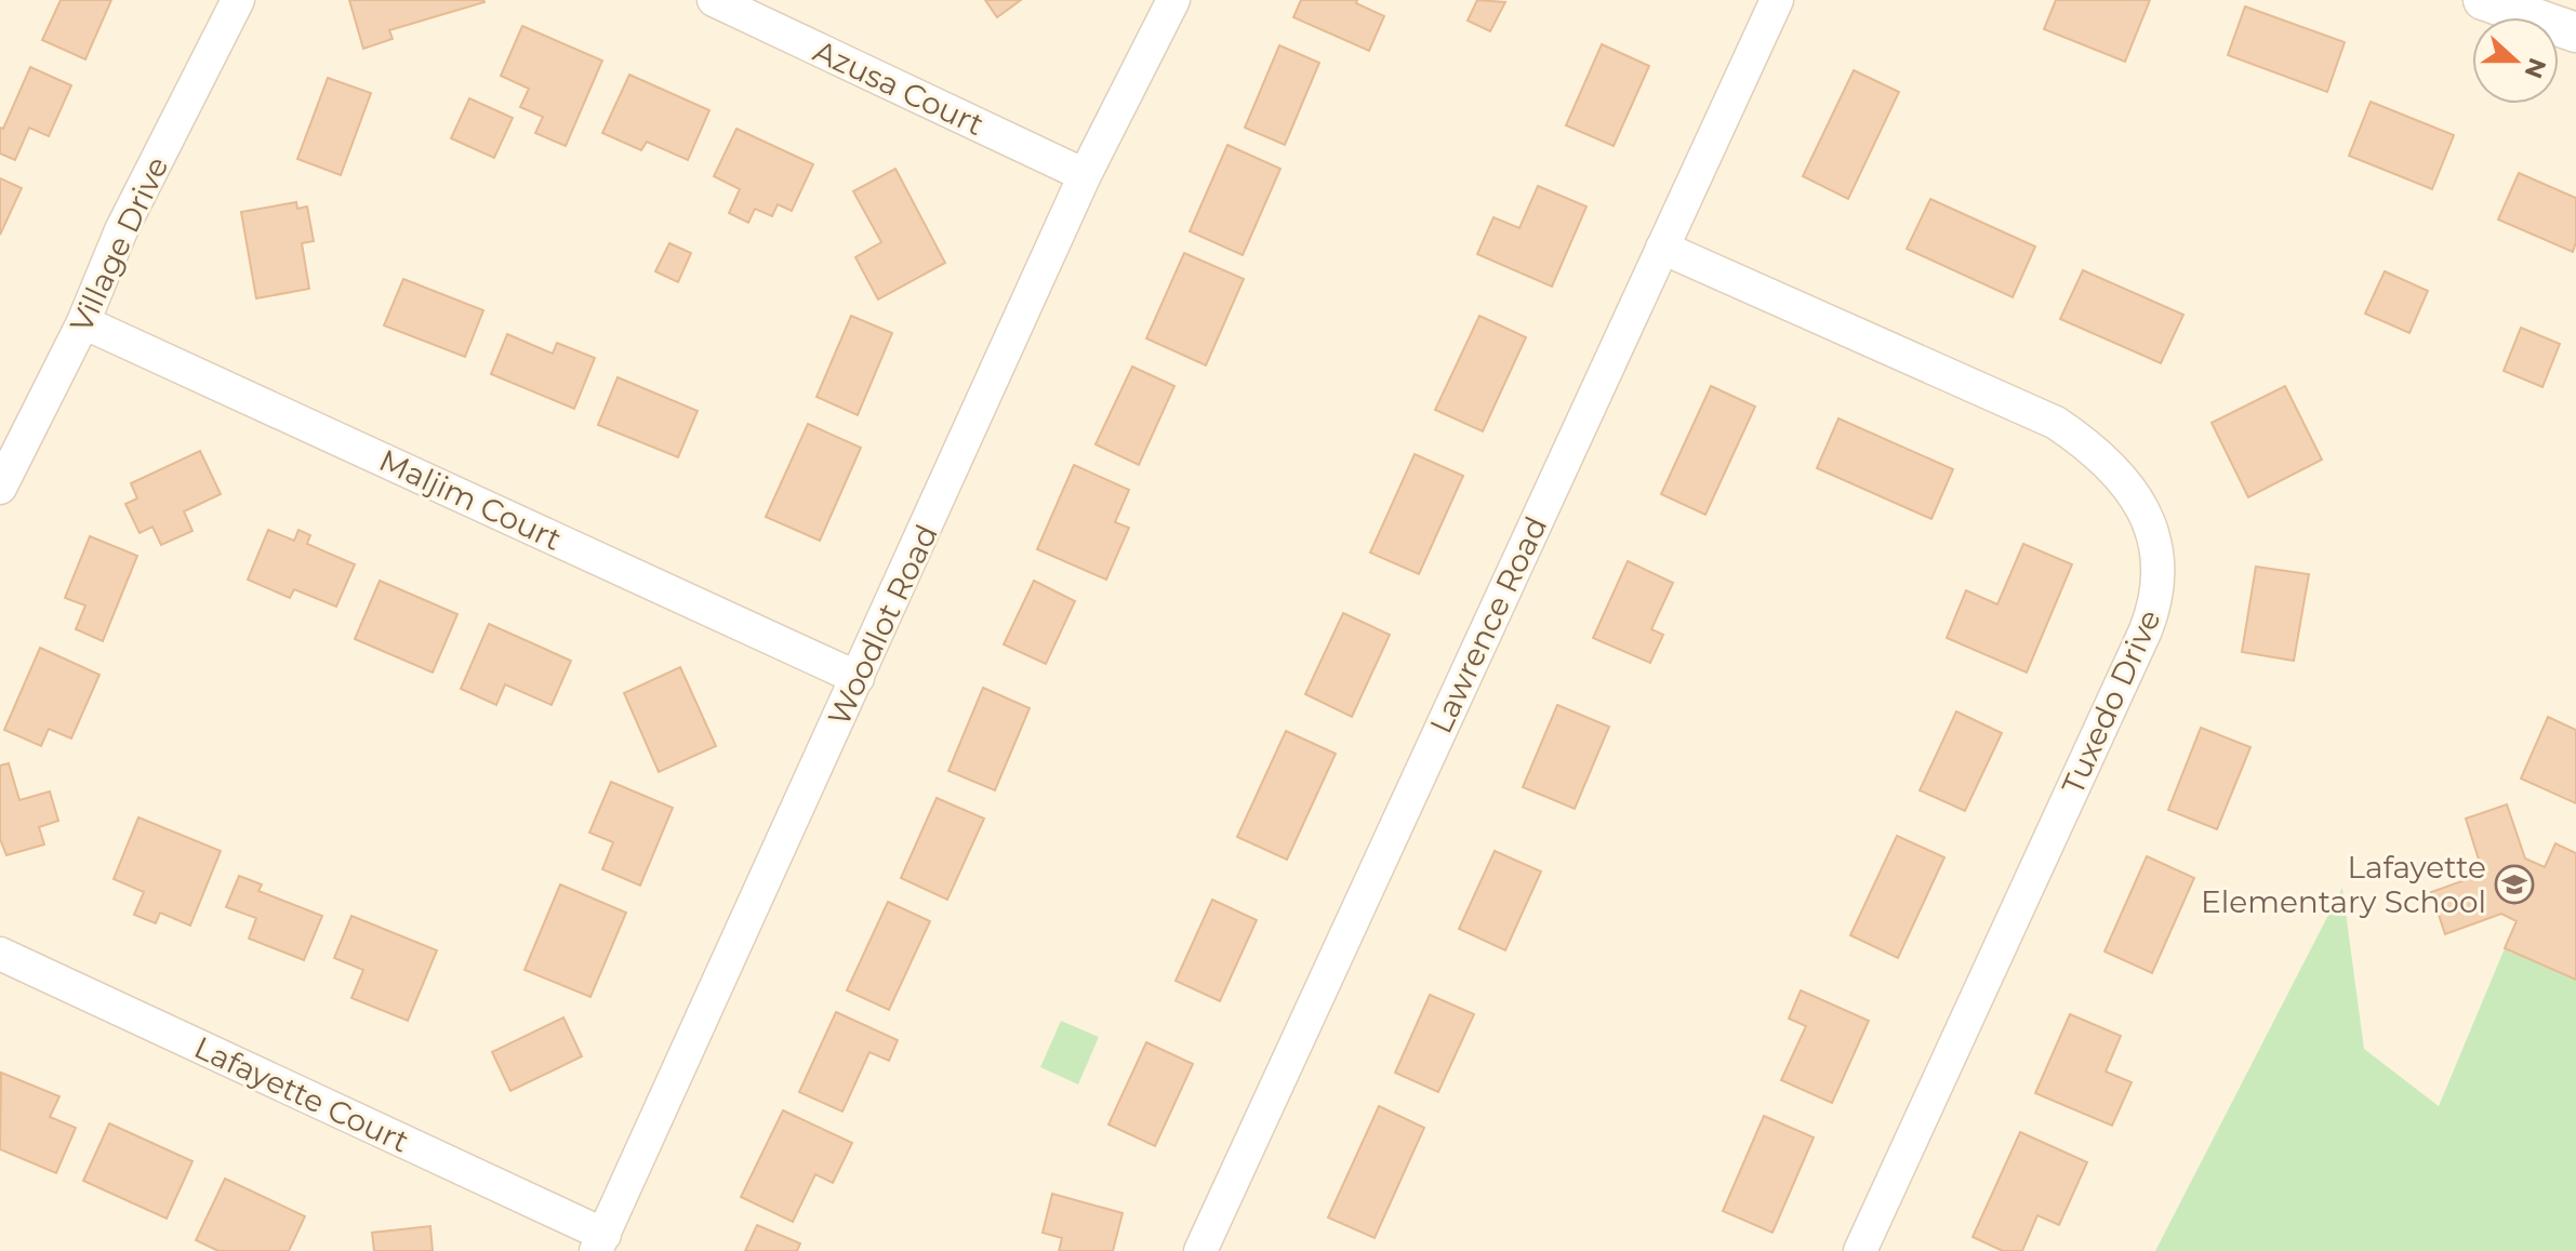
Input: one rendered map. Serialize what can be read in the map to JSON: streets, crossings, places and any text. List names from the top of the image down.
{
  "streets": {
    "street": [
      "Azusa Court",
      "Village Drive",
      "Maljim Court",
      "Woodlot Road",
      "Lawrence Road",
      "Tuxedo Drive",
      "Lafayette Court"
    ]
  },
  "crossings": [
    ["Azusa Court", "Woodlot Road"],
    ["Village Drive", "Maljim Court"],
    ["Maljim Court", "Woodlot Road"],
    ["Woodlot Road", "Lafayette Court"],
    ["Lawrence Road", "Tuxedo Drive"]
  ],
  "places": {
    "school or university": ["Lafayette Elementary School"]
  },
  "north": "right"
}
